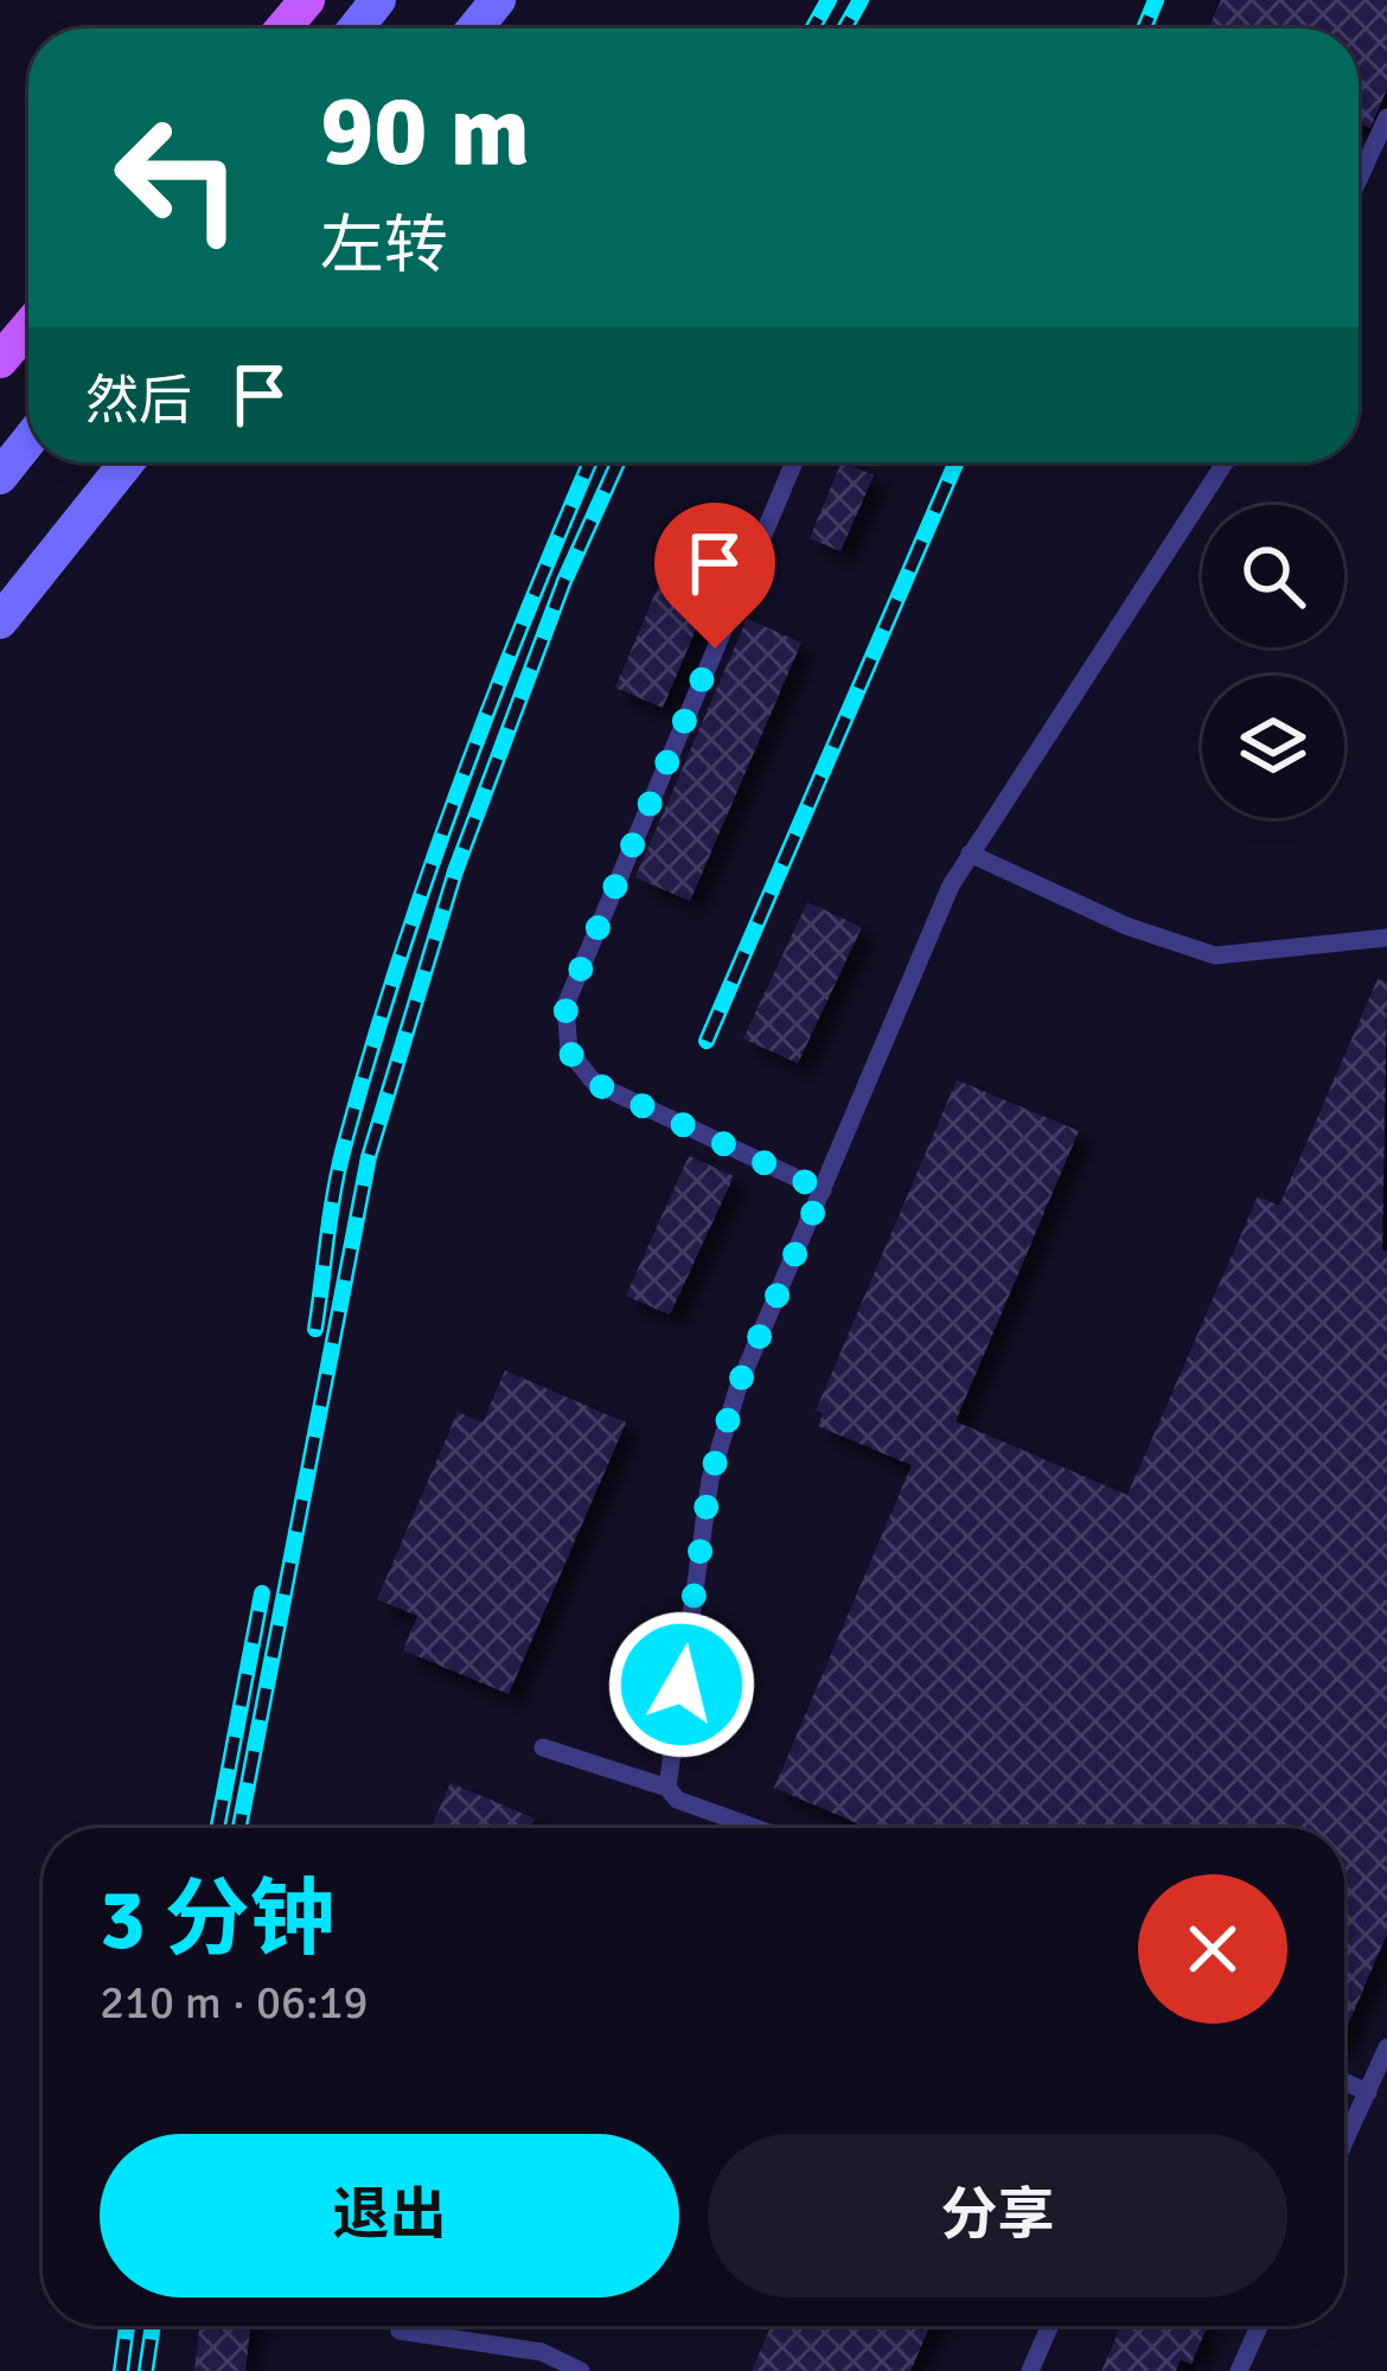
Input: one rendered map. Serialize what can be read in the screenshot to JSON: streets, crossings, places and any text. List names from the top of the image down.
{
  "page": {
    "turn": ["90 m", "左转"],
    "then": "然后",
    "heading": ["3 分钟", "210 m · 06:19"],
    "buttons": ["退出", "分享"]
  }
}
